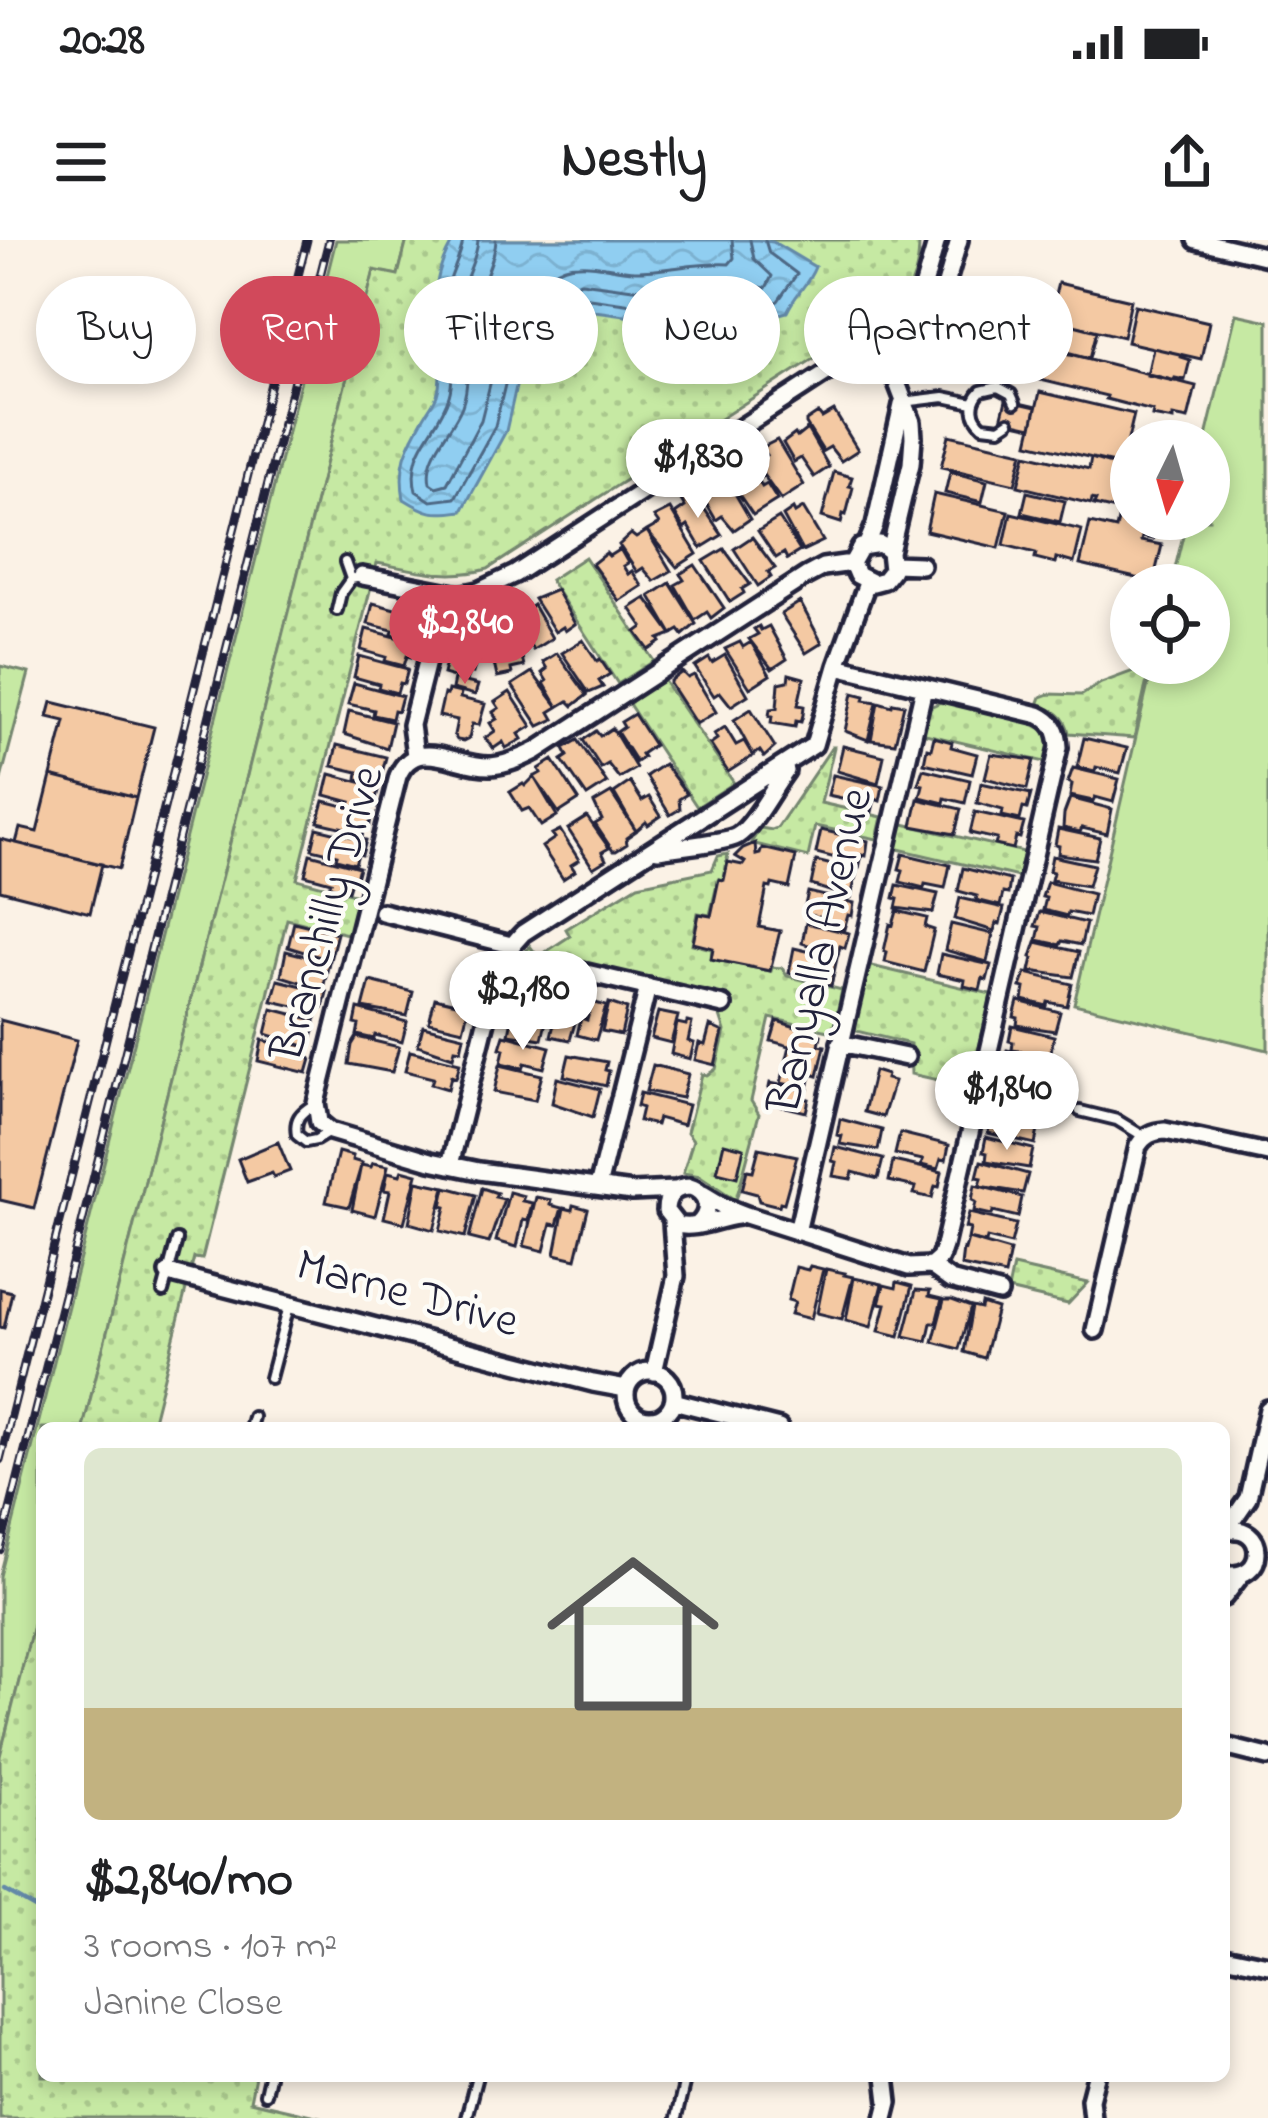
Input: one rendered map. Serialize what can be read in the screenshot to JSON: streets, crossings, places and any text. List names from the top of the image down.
{
  "streets": {
    "street": ["Branchilly Drive", "Banyalla Avenue", "Marne Drive"]
  },
  "north": "bottom",
  "page": {
    "status": "20:28",
    "header": "Nestly",
    "chip": [
      "Buy",
      "Rent",
      "Filters",
      "New",
      "Apartment"
    ],
    "price": [
      "$1,830",
      "$2,840",
      "$2,180",
      "$1,840"
    ],
    "list": [
      {
        "name": "$2,840/mo",
        "note": "3 rooms · 107 m² · Janine Close"
      }
    ]
  }
}
